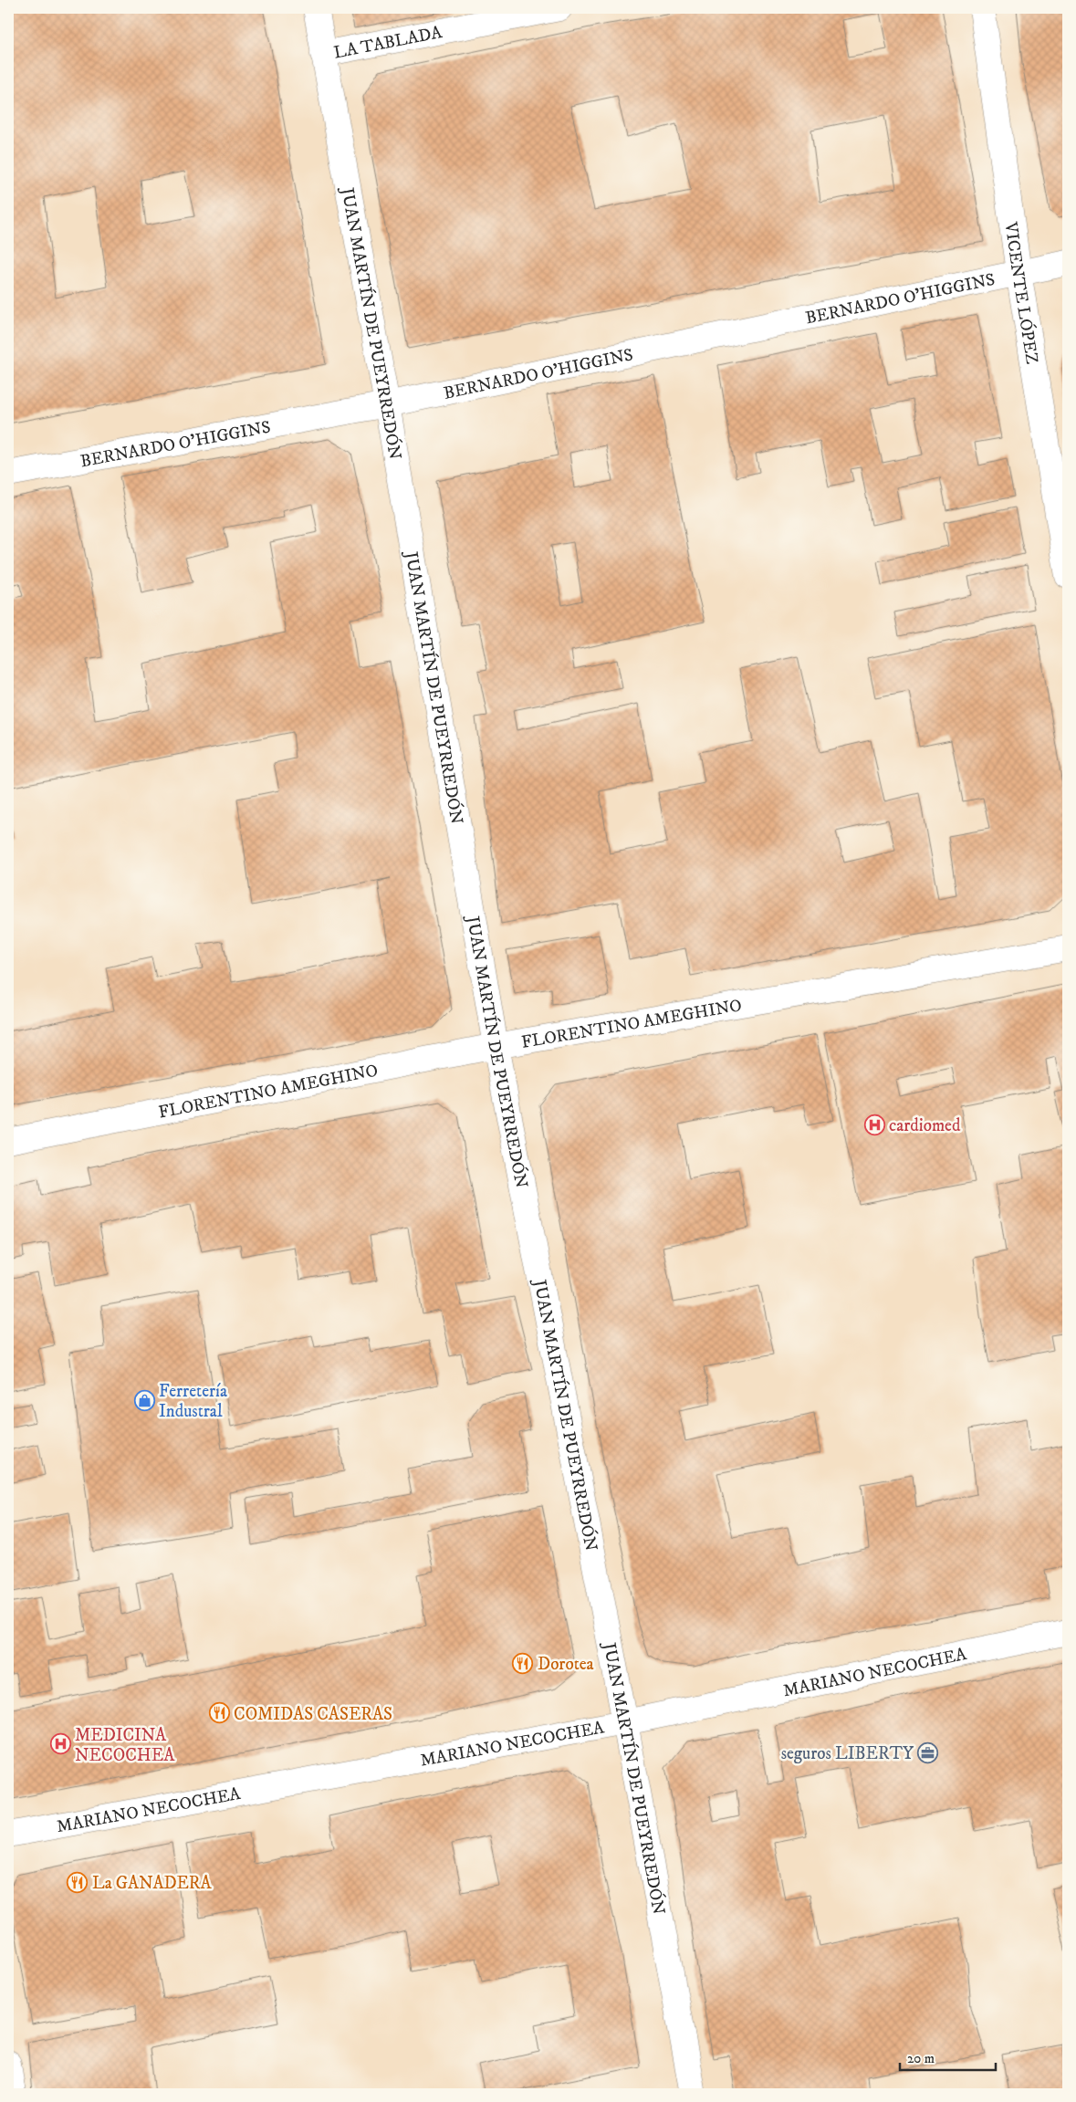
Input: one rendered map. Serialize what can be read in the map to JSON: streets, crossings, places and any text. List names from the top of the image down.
{
  "streets": {
    "street": [
      "LA TABLADA",
      "VICENTE LÓPEZ",
      "BERNARDO O'HIGGINS",
      "JUAN MARTÍN DE PUEYRREDÓN",
      "FLORENTINO AMEGHINO",
      "MARIANO NECOCHEA"
    ]
  },
  "crossings": [
    ["LA TABLADA", "JUAN MARTÍN DE PUEYRREDÓN"],
    ["VICENTE LÓPEZ", "BERNARDO O'HIGGINS"],
    ["BERNARDO O'HIGGINS", "JUAN MARTÍN DE PUEYRREDÓN"],
    ["JUAN MARTÍN DE PUEYRREDÓN", "FLORENTINO AMEGHINO"],
    ["JUAN MARTÍN DE PUEYRREDÓN", "MARIANO NECOCHEA"]
  ],
  "places": {
    "hospital": ["cardiomed", "MEDICINA NECOCHEA"],
    "shop": ["Ferretería Industral"],
    "restaurant": ["Dorotea", "COMIDAS CASERAS", "La GANADERA"],
    "office": ["seguros LIBERTY"]
  },
  "scale_bar": "20 m"
}
